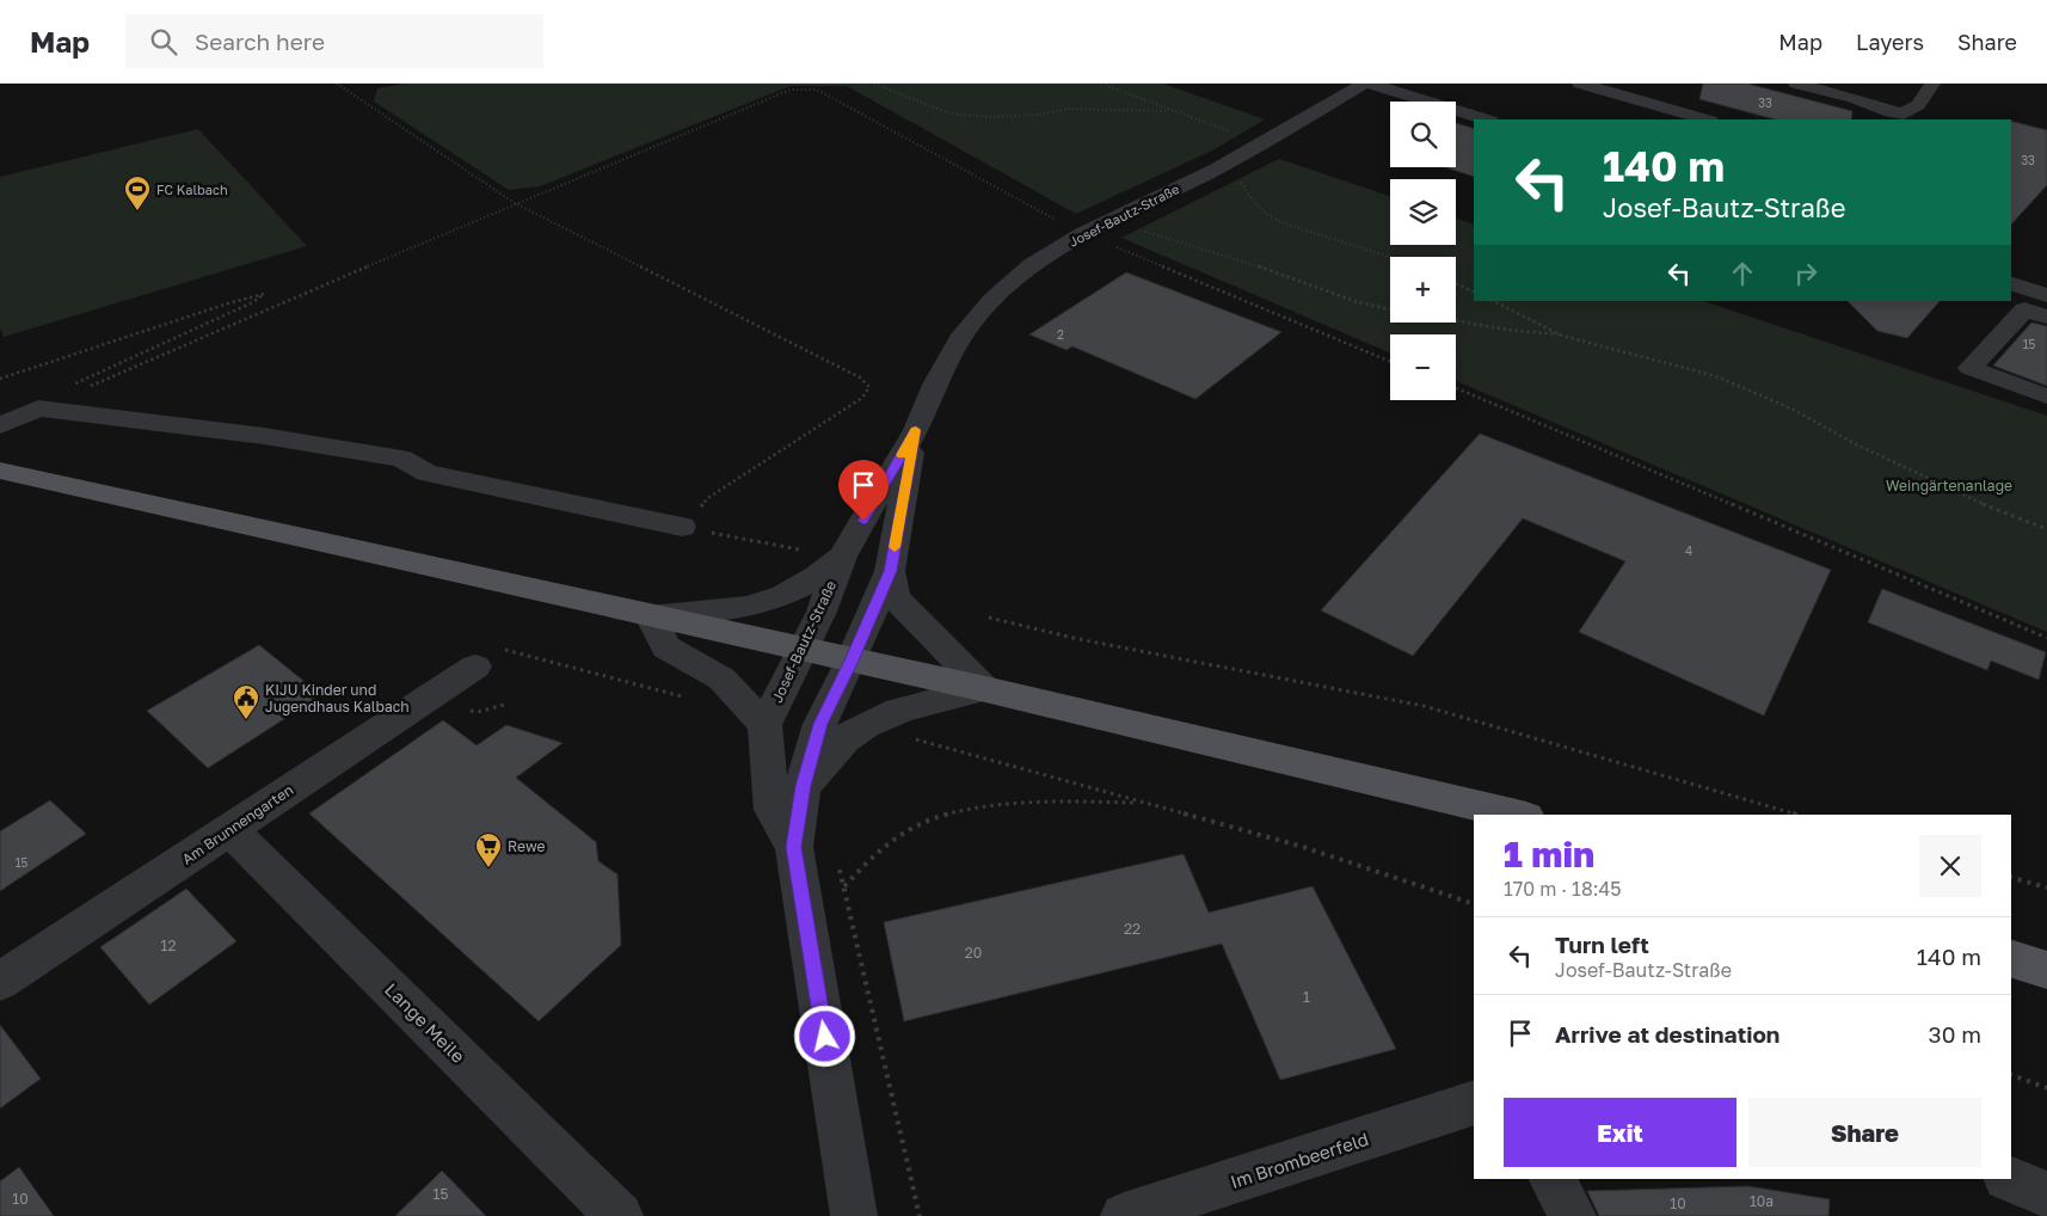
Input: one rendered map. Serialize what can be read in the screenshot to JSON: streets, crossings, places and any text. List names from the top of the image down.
{
  "streets": {
    "street": [
      "Josef-Bautz-Straße",
      "Am Brunnengarten",
      "Lange Meile",
      "Im Brombeerfeld"
    ]
  },
  "crossings": [
    ["Am Brunnengarten", "Lange Meile"]
  ],
  "parks": ["Weingärtenanlage"],
  "places": {
    "sports": ["FC Kalbach"],
    "public building": ["KIJU Kinder und Jugendhaus Kalbach"],
    "supermarket": ["Rewe"]
  },
  "house_numbers": [
    "33",
    "33",
    "2",
    "15",
    "4",
    "15",
    "22",
    "12",
    "20",
    "1",
    "15",
    "10",
    "10a",
    "10"
  ],
  "page": {
    "header": "Map",
    "search": "Search here",
    "nav": ["Map", "Layers", "Share"],
    "map_buttons": ["+", "−"],
    "turn": ["140 m", "Josef-Bautz-Straße"],
    "heading": ["1 min", "170 m · 18:45"],
    "list": [
      {
        "name": "Turn left",
        "note": "Josef-Bautz-Straße",
        "value": "140 m"
      },
      {
        "name": "Arrive at destination",
        "value": "30 m"
      }
    ],
    "buttons": ["Exit", "Share"]
  }
}
